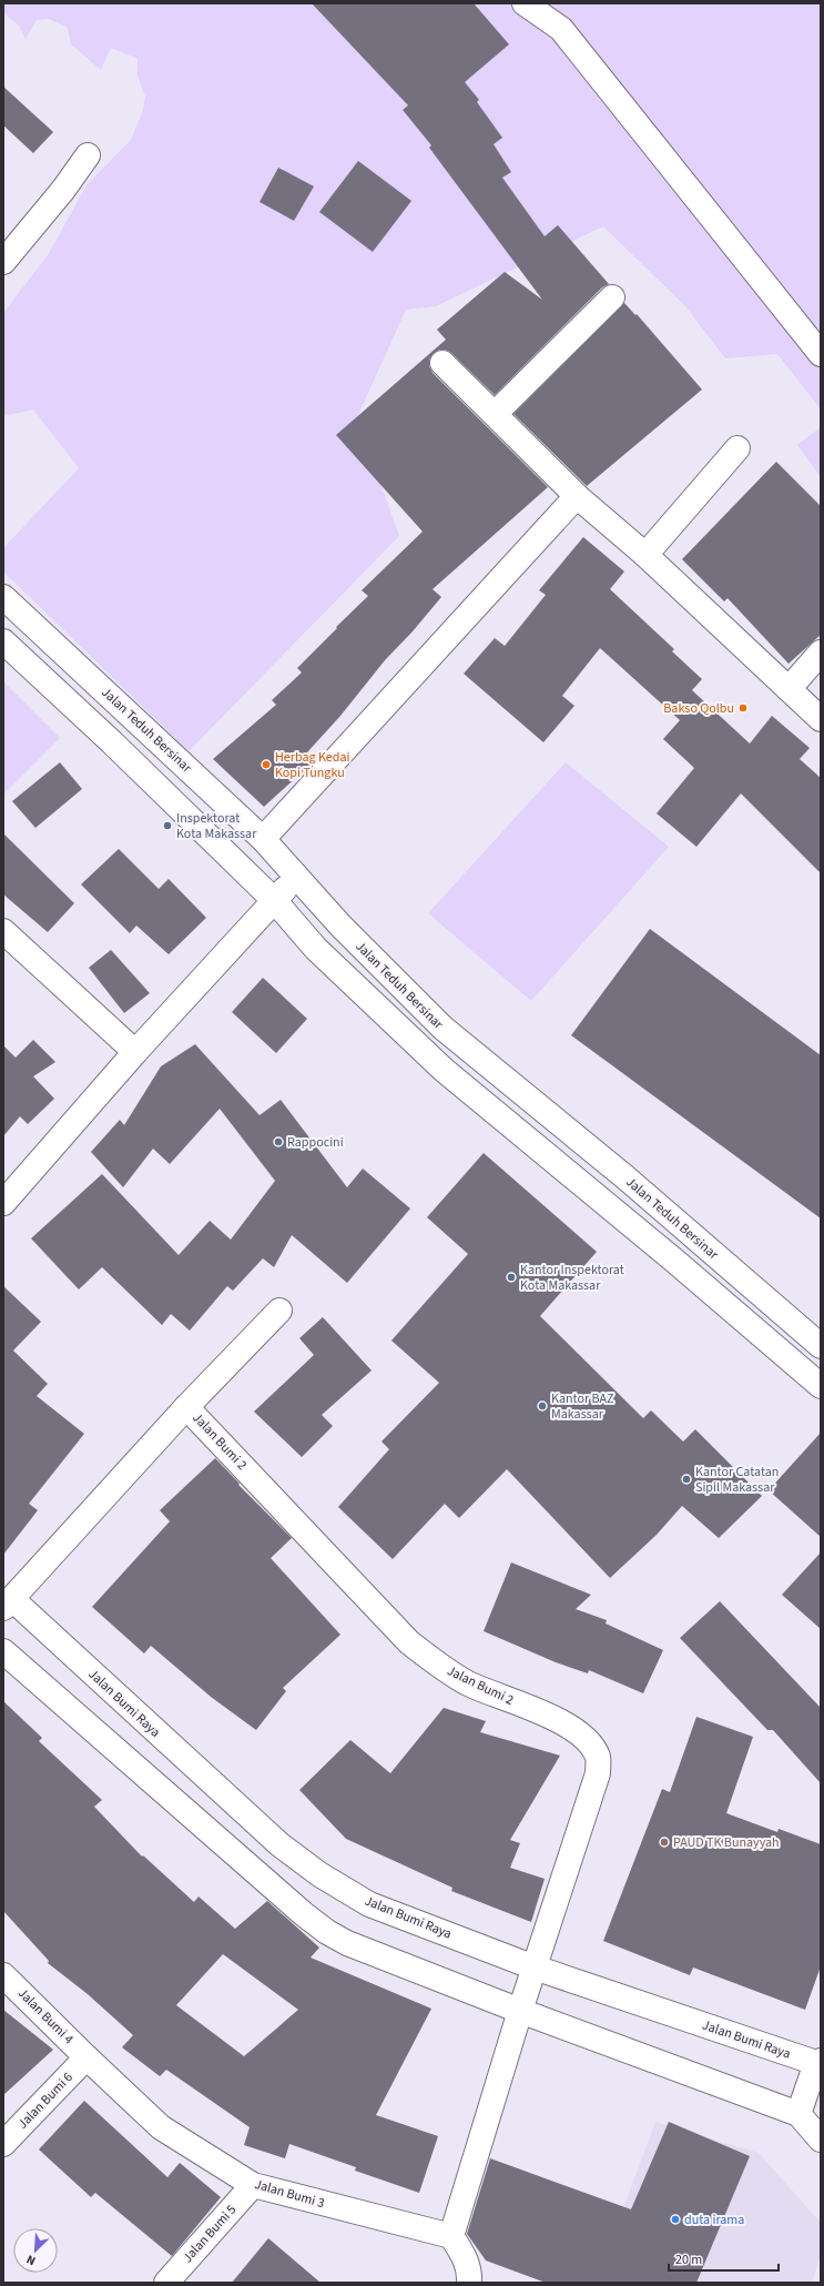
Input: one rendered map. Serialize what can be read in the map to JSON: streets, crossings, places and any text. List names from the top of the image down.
{
  "streets": {
    "street": [
      "Jalan Teduh Bersinar",
      "Jalan Bumi 2",
      "Jalan Bumi Raya",
      "Jalan Bumi 4",
      "Jalan Bumi 6",
      "Jalan Bumi 3",
      "Jalan Bumi 5"
    ]
  },
  "crossings": [
    ["Jalan Bumi 2", "Jalan Bumi Raya"],
    ["Jalan Bumi 4", "Jalan Bumi 6"],
    ["Jalan Bumi 4", "Jalan Bumi 3"],
    ["Jalan Bumi 6", "Jalan Bumi 3"],
    ["Jalan Bumi 3", "Jalan Bumi 5"]
  ],
  "places": [
    "Bakso Qolbu",
    "Herbag Kedai Kopi Tungku",
    "Inspektorat Kota Makassar",
    "Rappocini",
    "Kantor Inspektorat Kota Makassar",
    "Kantor BAZ Makassar",
    "Kantor Catatan Sipil Makassar",
    "PAUD TK Bunayyah",
    "duta irama"
  ],
  "scale_bar": "20 m",
  "north": "bottom left"
}
